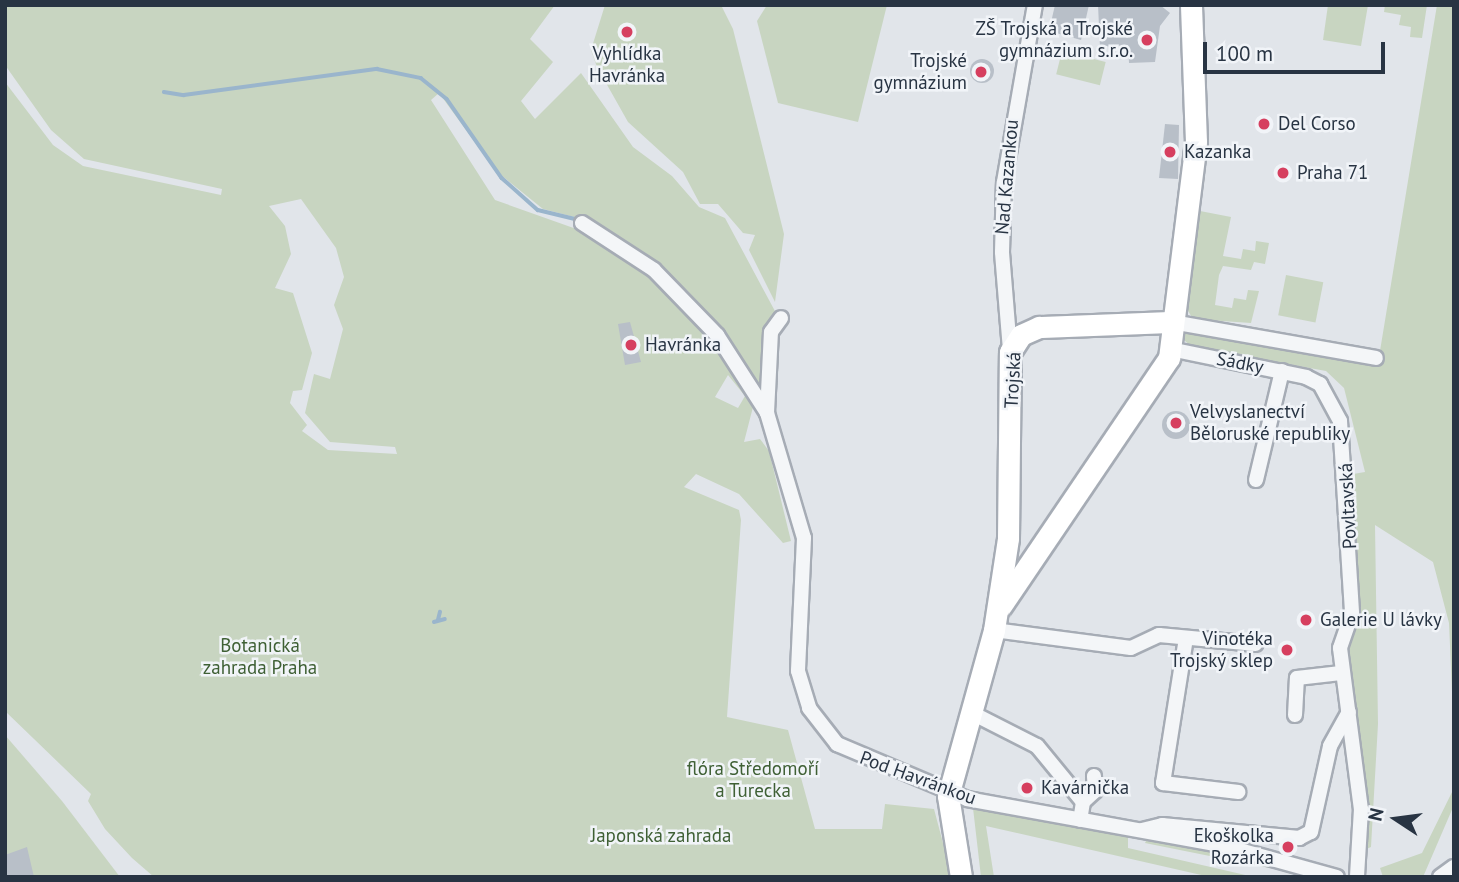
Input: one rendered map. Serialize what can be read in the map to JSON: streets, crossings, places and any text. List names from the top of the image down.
{
  "streets": {
    "street": [
      "Nad Kazankou",
      "Sádky",
      "Trojská",
      "Povltavská",
      "Pod Havránkou"
    ]
  },
  "crossings": [
    ["Nad Kazankou", "Trojská"],
    ["Sádky", "Trojská"],
    ["Sádky", "Povltavská"],
    ["Trojská", "Pod Havránkou"],
    ["Povltavská", "Pod Havránkou"]
  ],
  "parks": ["Botanická zahrada Praha", "flóra Středomoří a Turecka", "Japonská zahrada"],
  "places": [
    "Vyhlídka Havránka",
    "ZŠ Trojská a Trojské gymnázium s.r.o.",
    "Trojské gymnázium",
    "Del Corso",
    "Kazanka",
    "Praha 71",
    "Havránka",
    "Velvyslanectví Běloruské republiky",
    "Galerie U lávky",
    "Vinotéka Trojský sklep",
    "Kavárnička",
    "Ekoškolka Rozárka"
  ],
  "scale_bar": "100 m",
  "north": "left"
}
